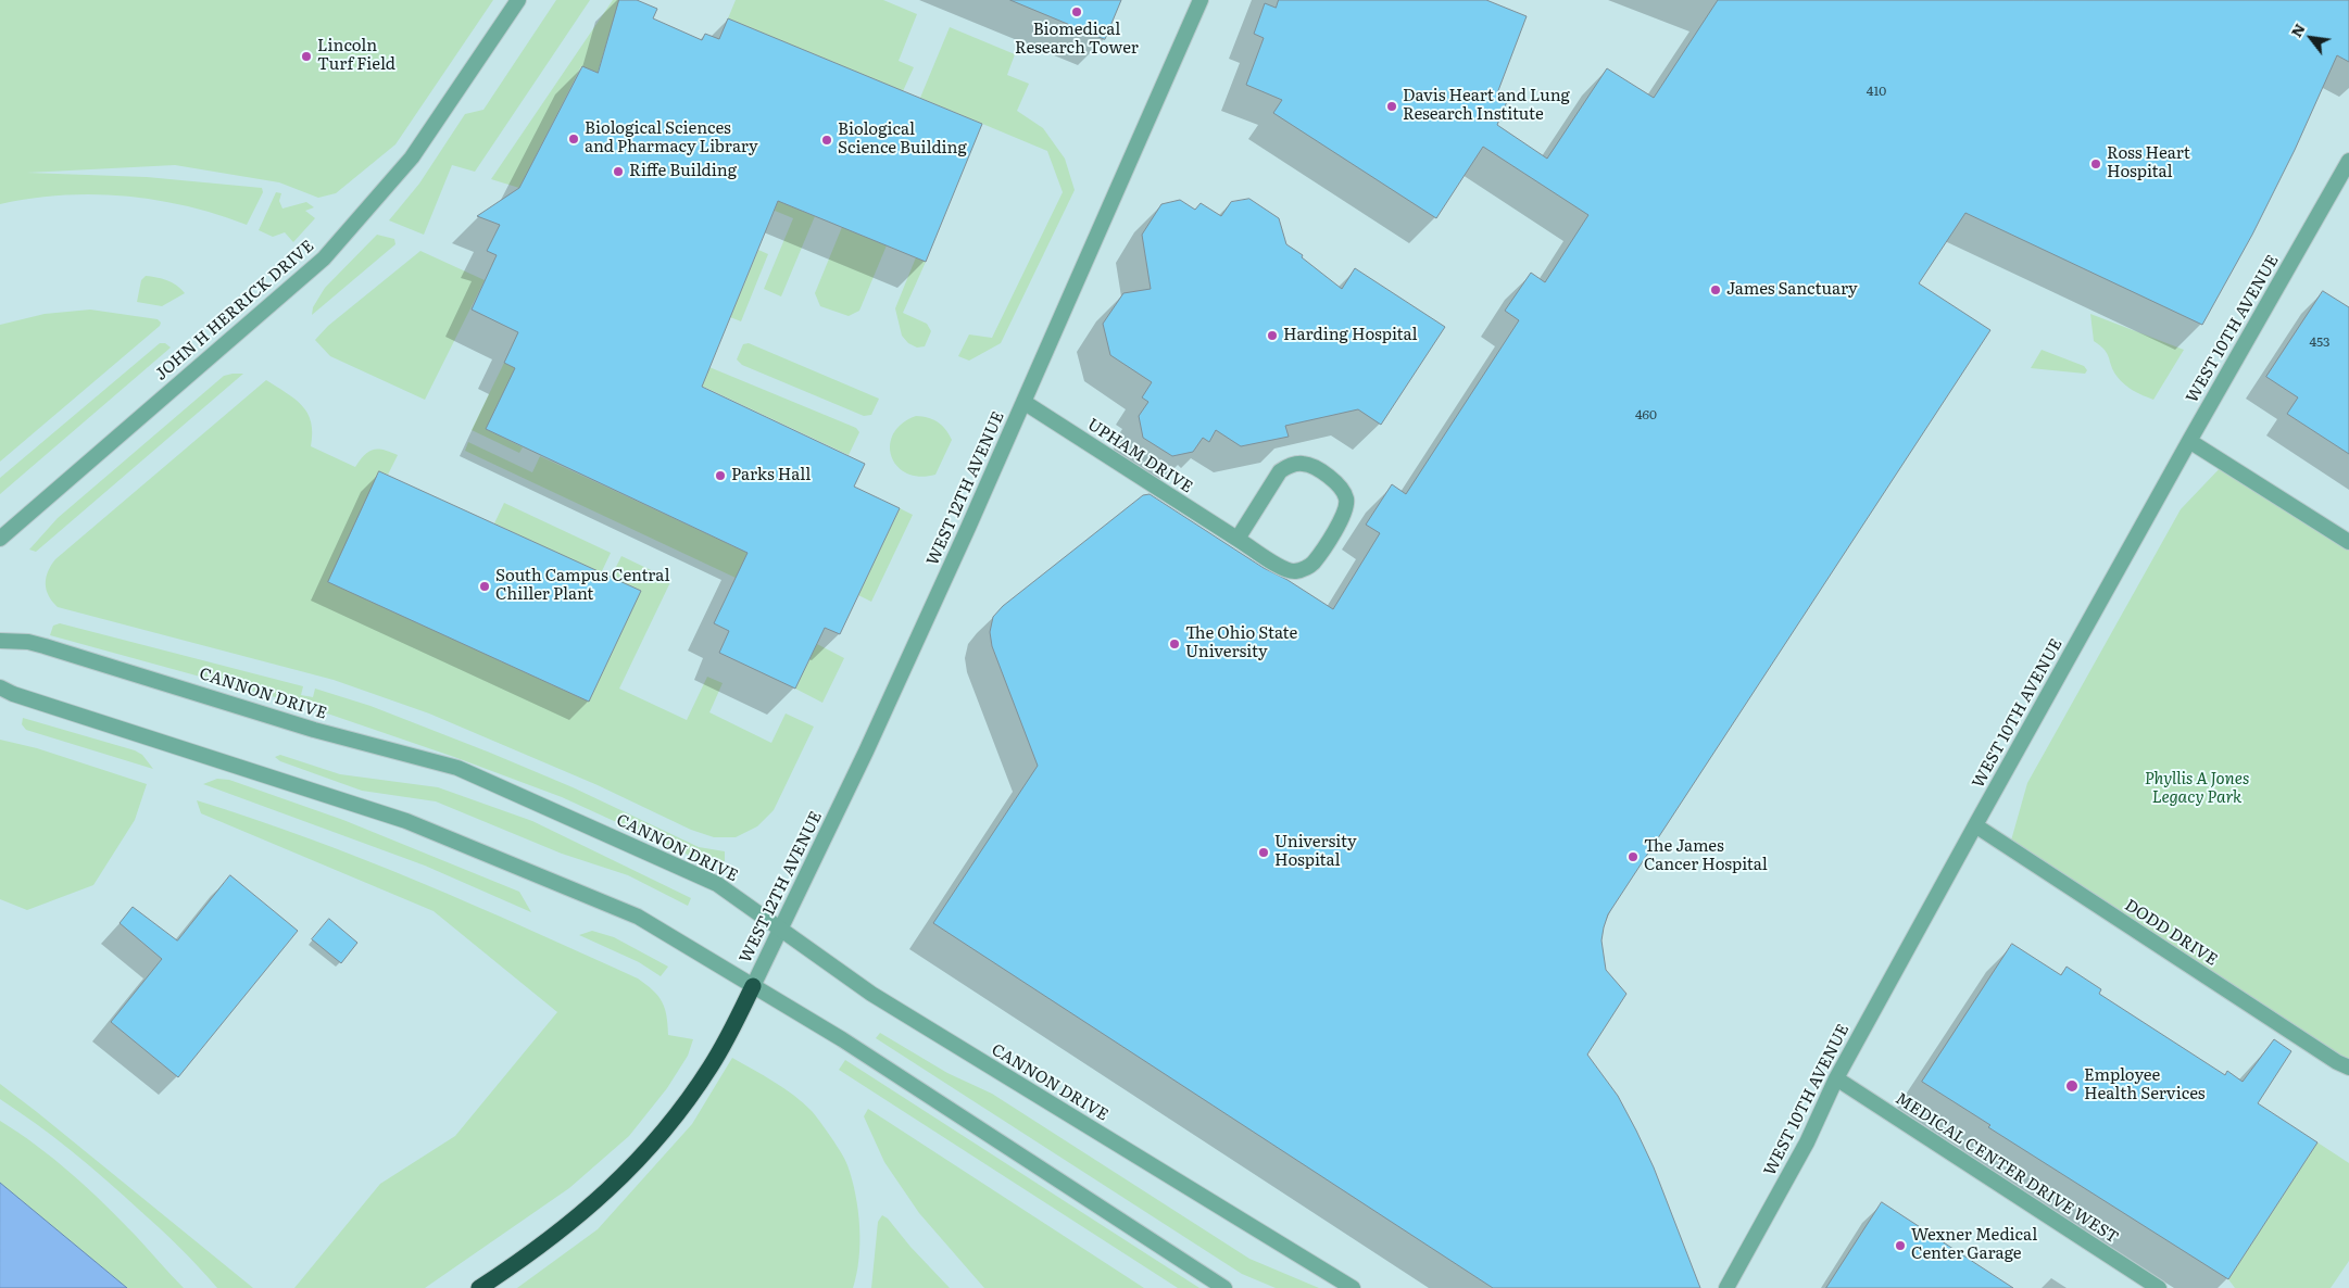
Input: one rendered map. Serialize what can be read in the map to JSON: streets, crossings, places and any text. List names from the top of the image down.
{
  "streets": {
    "street": [
      "JOHN H HERRICK DRIVE",
      "WEST 10TH AVENUE",
      "UPHAM DRIVE",
      "WEST 12TH AVENUE",
      "CANNON DRIVE",
      "DODD DRIVE",
      "MEDICAL CENTER DRIVE WEST"
    ]
  },
  "crossings": [
    ["WEST 10TH AVENUE", "DODD DRIVE"],
    ["WEST 10TH AVENUE", "MEDICAL CENTER DRIVE WEST"],
    ["UPHAM DRIVE", "WEST 12TH AVENUE"],
    ["WEST 12TH AVENUE", "CANNON DRIVE"]
  ],
  "parks": ["Phyllis A Jones Legacy Park"],
  "places": [
    "Biomedical Research Tower",
    "Lincoln Turf Field",
    "Davis Heart and Lung Research Institute",
    "Biological Sciences and Pharmacy Library",
    "Biological Science Building",
    "Ross Heart Hospital",
    "Riffe Building",
    "James Sanctuary",
    "Harding Hospital",
    "Parks Hall",
    "South Campus Central Chiller Plant",
    "The Ohio State University",
    "University Hospital",
    "The James Cancer Hospital",
    "Employee Health Services",
    "Wexner Medical Center Garage"
  ],
  "house_numbers": ["410", "453", "460"],
  "north": "top left"
}
